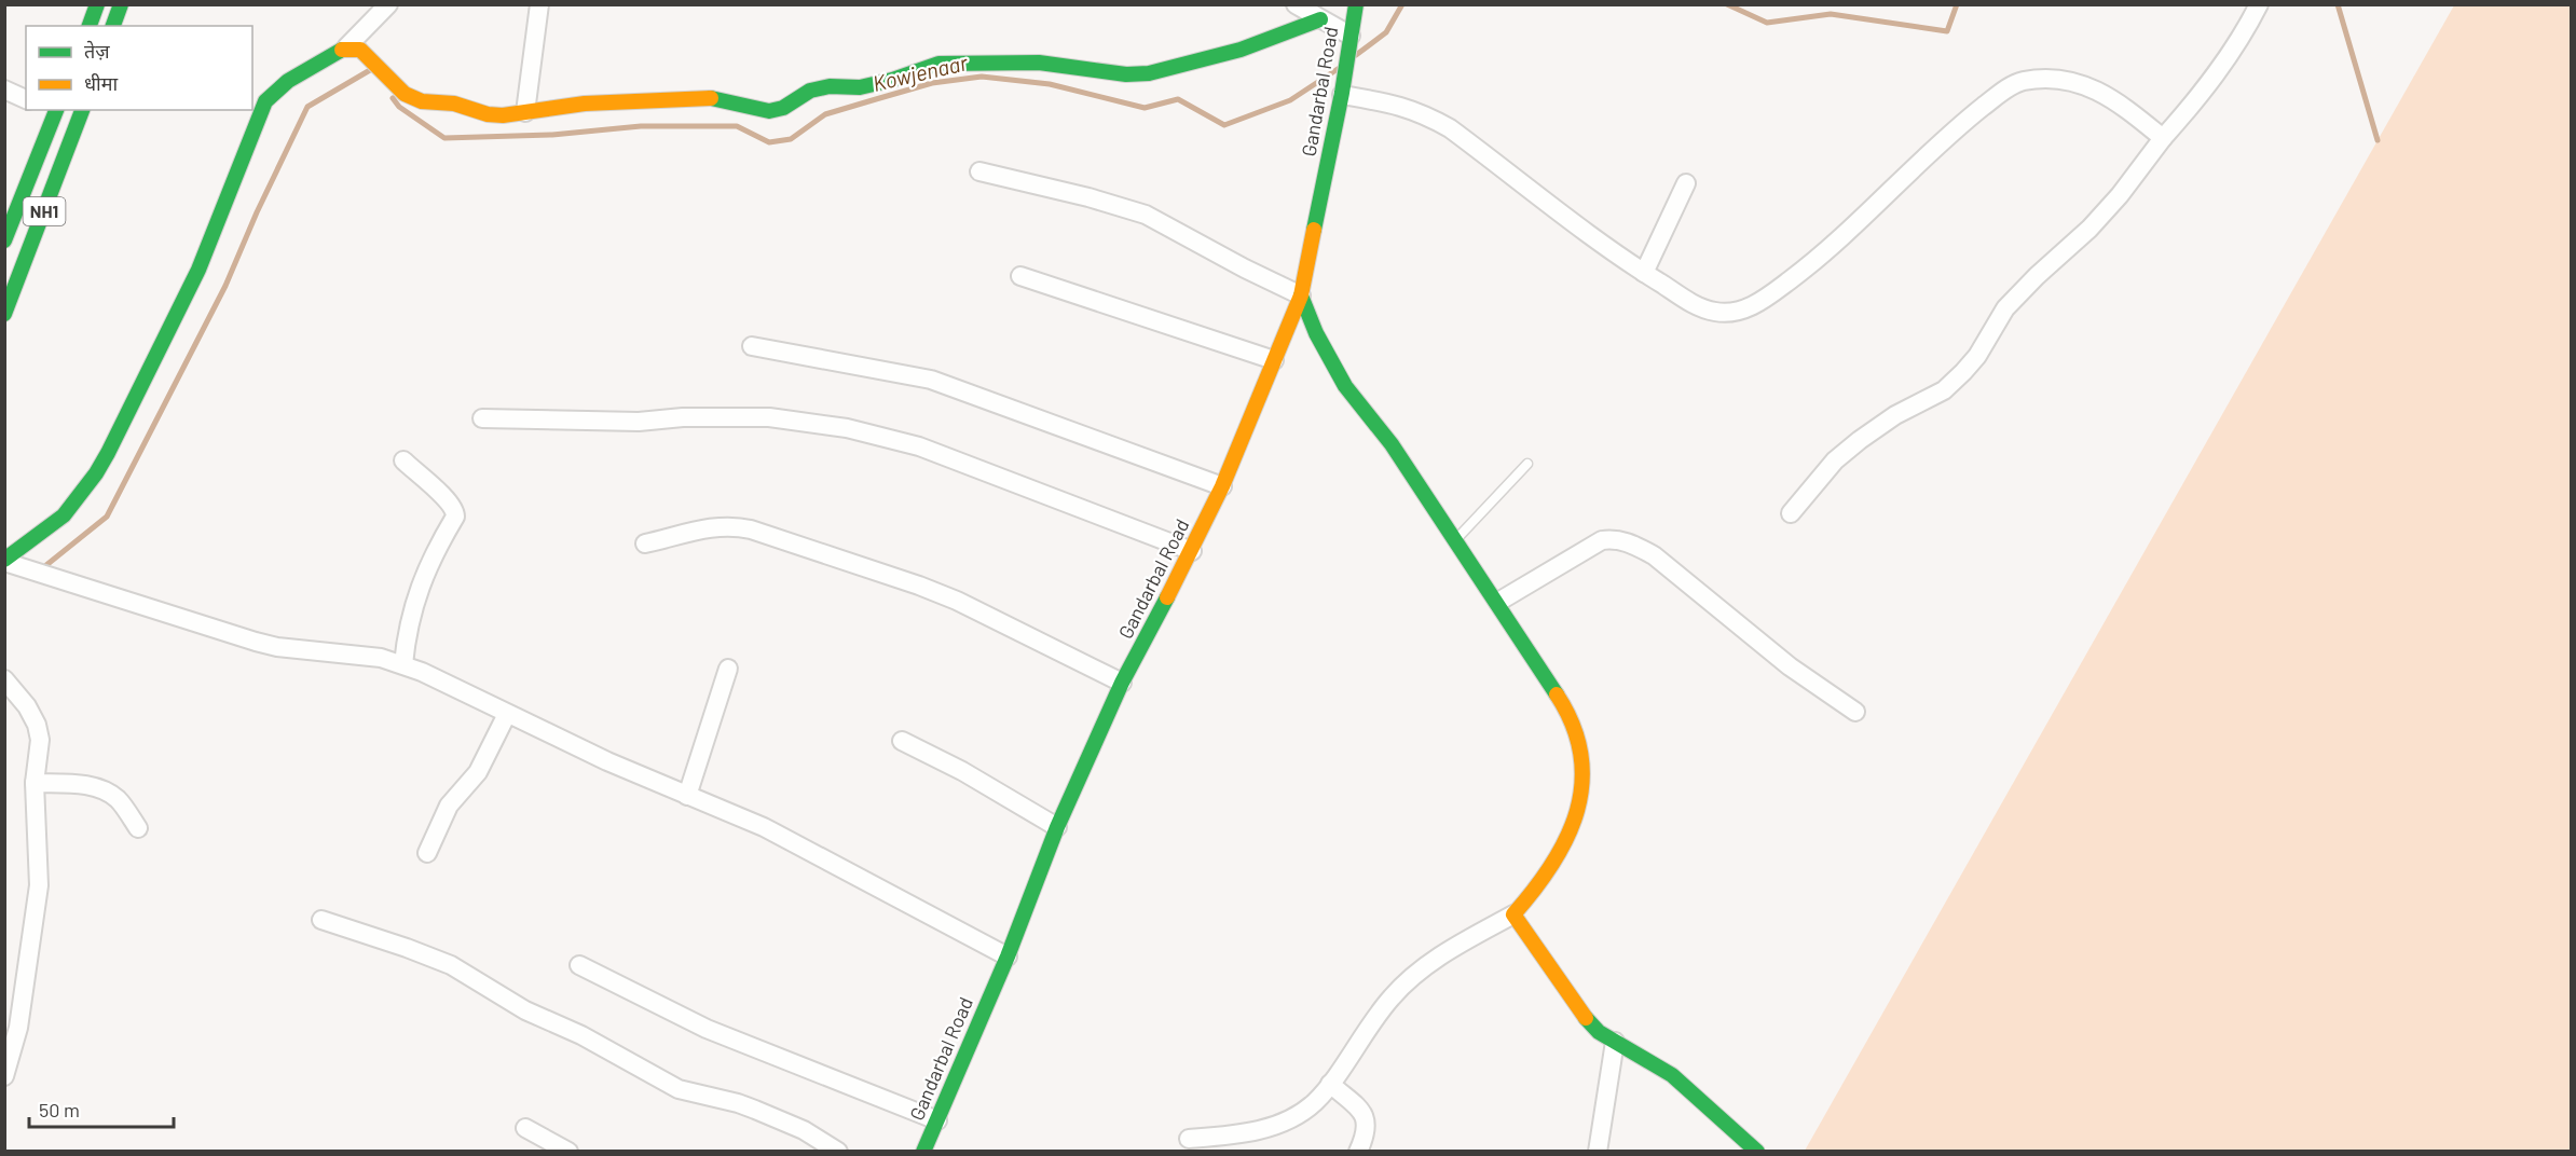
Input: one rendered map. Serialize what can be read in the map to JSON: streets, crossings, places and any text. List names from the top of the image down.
{
  "streets": {
    "main road": ["Gandarbal Road", "NH1"]
  },
  "water": ["Kowjenaar"],
  "legend": ["तेज़", "धीमा"],
  "scale_bar": "50 m"
}
